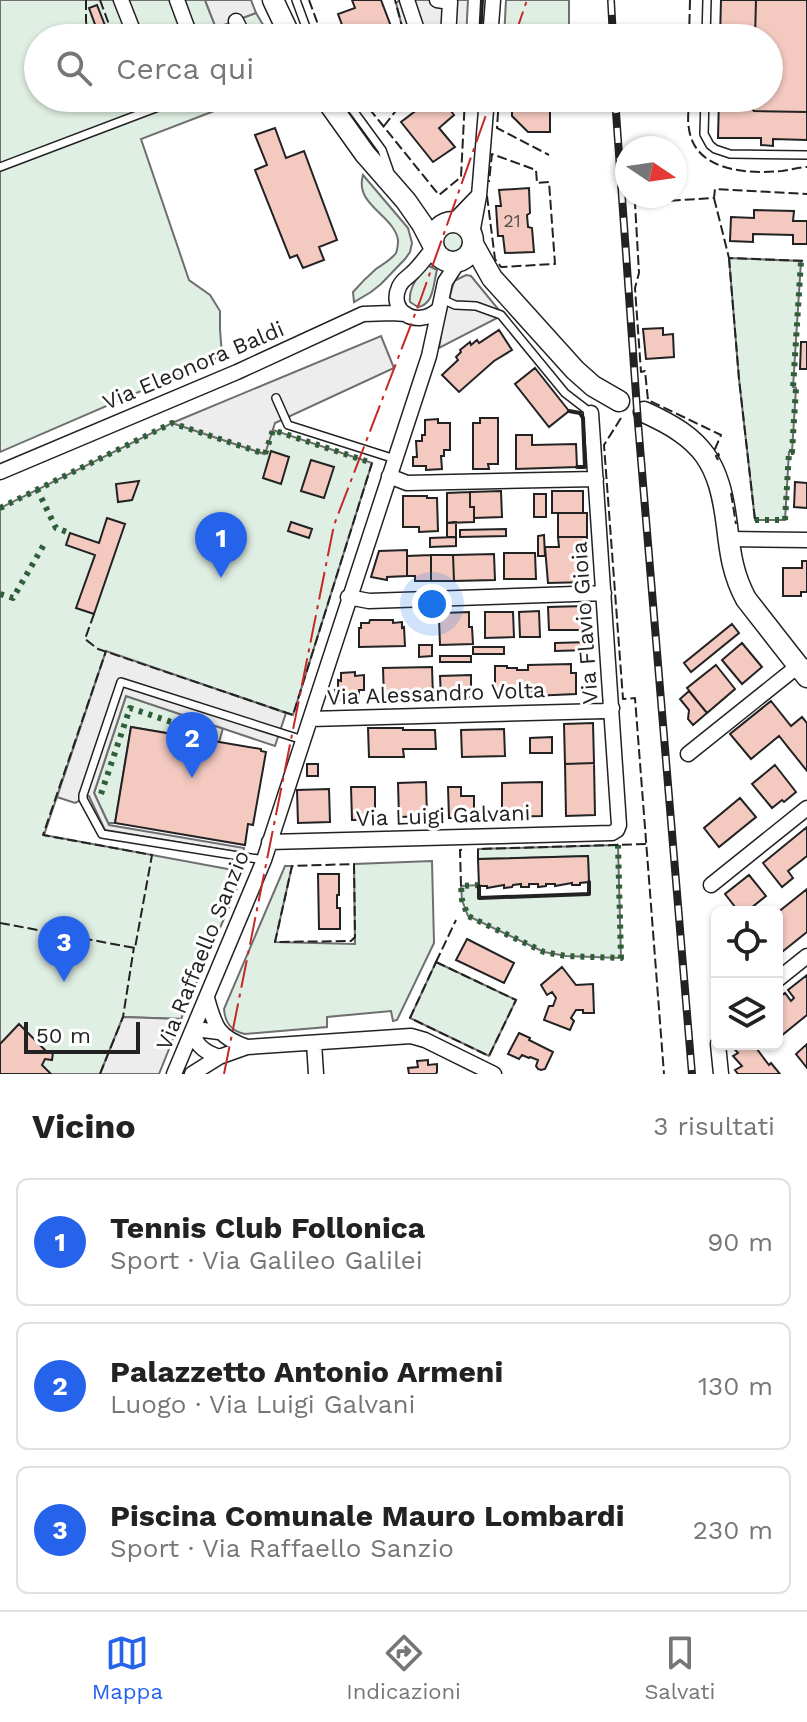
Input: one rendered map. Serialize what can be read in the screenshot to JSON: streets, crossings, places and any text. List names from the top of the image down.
{
  "streets": {
    "street": [
      "Via Eleonora Baldi",
      "Via Flavio Gioia",
      "Via Alessandro Volta",
      "Via Luigi Galvani",
      "Via Raffaello Sanzio"
    ]
  },
  "crossings": [
    ["Via Flavio Gioia", "Via Alessandro Volta"],
    ["Via Flavio Gioia", "Via Luigi Galvani"],
    ["Via Alessandro Volta", "Via Raffaello Sanzio"],
    ["Via Luigi Galvani", "Via Raffaello Sanzio"]
  ],
  "house_numbers": ["21"],
  "scale_bar": "50 m",
  "north": "right",
  "page": {
    "search": "Cerca qui",
    "pins": ["1", "2", "3"],
    "scale": "50 m",
    "heading": ["Vicino", "3 risultati"],
    "list": [
      {
        "mark": "1",
        "name": "Tennis Club Follonica",
        "note": "Sport · Via Galileo Galilei",
        "value": "90 m"
      },
      {
        "mark": "2",
        "name": "Palazzetto Antonio Armeni",
        "note": "Luogo · Via Luigi Galvani",
        "value": "130 m"
      },
      {
        "mark": "3",
        "name": "Piscina Comunale Mauro Lombardi",
        "note": "Sport · Via Raffaello Sanzio",
        "value": "230 m"
      }
    ],
    "nav": ["Mappa", "Indicazioni", "Salvati"]
  }
}
